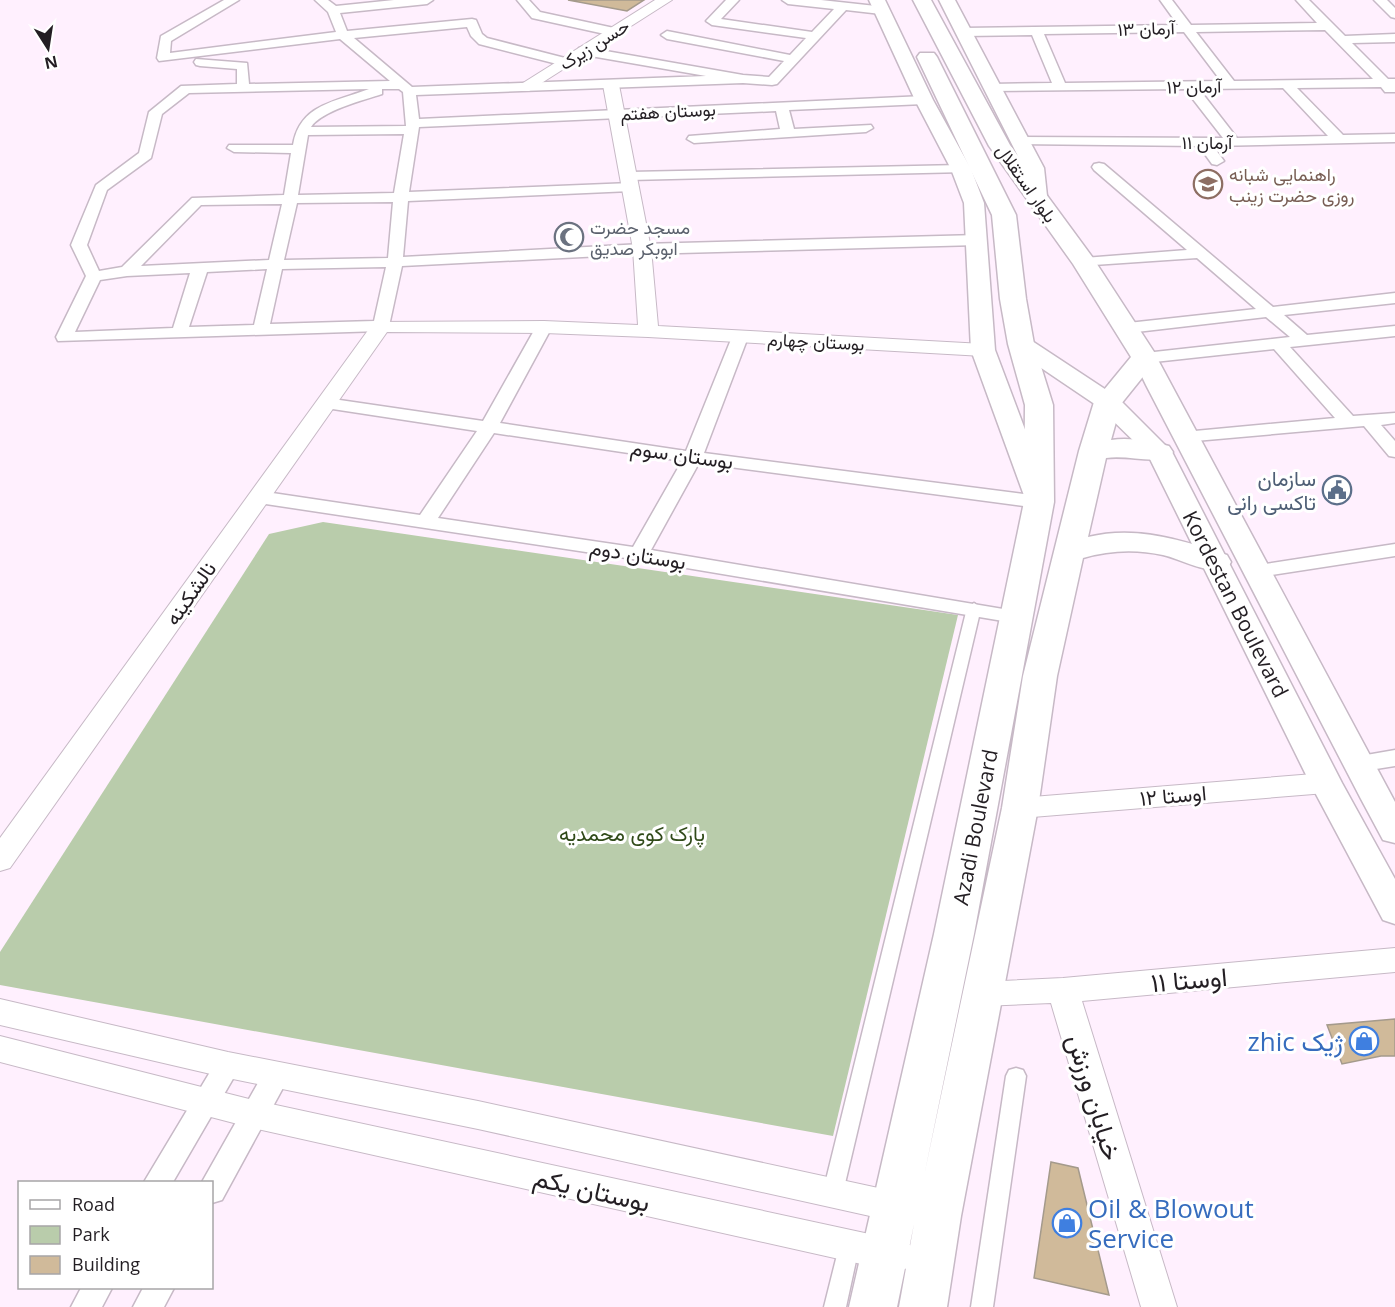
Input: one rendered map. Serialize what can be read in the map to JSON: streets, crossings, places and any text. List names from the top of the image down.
{
  "streets": {
    "main road": ["بلوار استقلال", "Kordestan Boulevard", "Azadi Boulevard"],
    "street": [
      "آرمان ۱۳",
      "حسن زیرک",
      "آرمان ۱۲",
      "بوستان هفتم",
      "آرمان ۱۱",
      "بوستان چهارم",
      "بوستان سوم",
      "بوستان دوم",
      "نالشکینه",
      "اوستا ۱۲",
      "اوستا ۱۱",
      "خیابان ورزش",
      "بوستان یکم"
    ]
  },
  "crossings": [
    ["بلوار استقلال", "Kordestan Boulevard"],
    ["بلوار استقلال", "Azadi Boulevard"],
    ["بوستان چهارم", "نالشکینه"],
    ["بوستان سوم", "نالشکینه"],
    ["بوستان سوم", "Azadi Boulevard"],
    ["بوستان دوم", "نالشکینه"],
    ["بوستان دوم", "Azadi Boulevard"],
    ["Kordestan Boulevard", "اوستا ۱۲"],
    ["Kordestan Boulevard", "Azadi Boulevard"],
    ["اوستا ۱۲", "Azadi Boulevard"],
    ["Azadi Boulevard", "اوستا ۱۱"],
    ["Azadi Boulevard", "بوستان یکم"],
    ["اوستا ۱۱", "خیابان ورزش"]
  ],
  "parks": ["پارک کوی محمدیه"],
  "places": {
    "school or university": ["راهنمایی شبانه روزی حضرت زینب"],
    "mosque": ["مسجد حضرت ابوبکر صدیق"],
    "public building": ["سازمان تاکسی رانی"],
    "shop": ["zhic ژیک", "Oil & Blowout Service"]
  },
  "legend": ["Road", "Park", "Building"],
  "north": "bottom"
}
